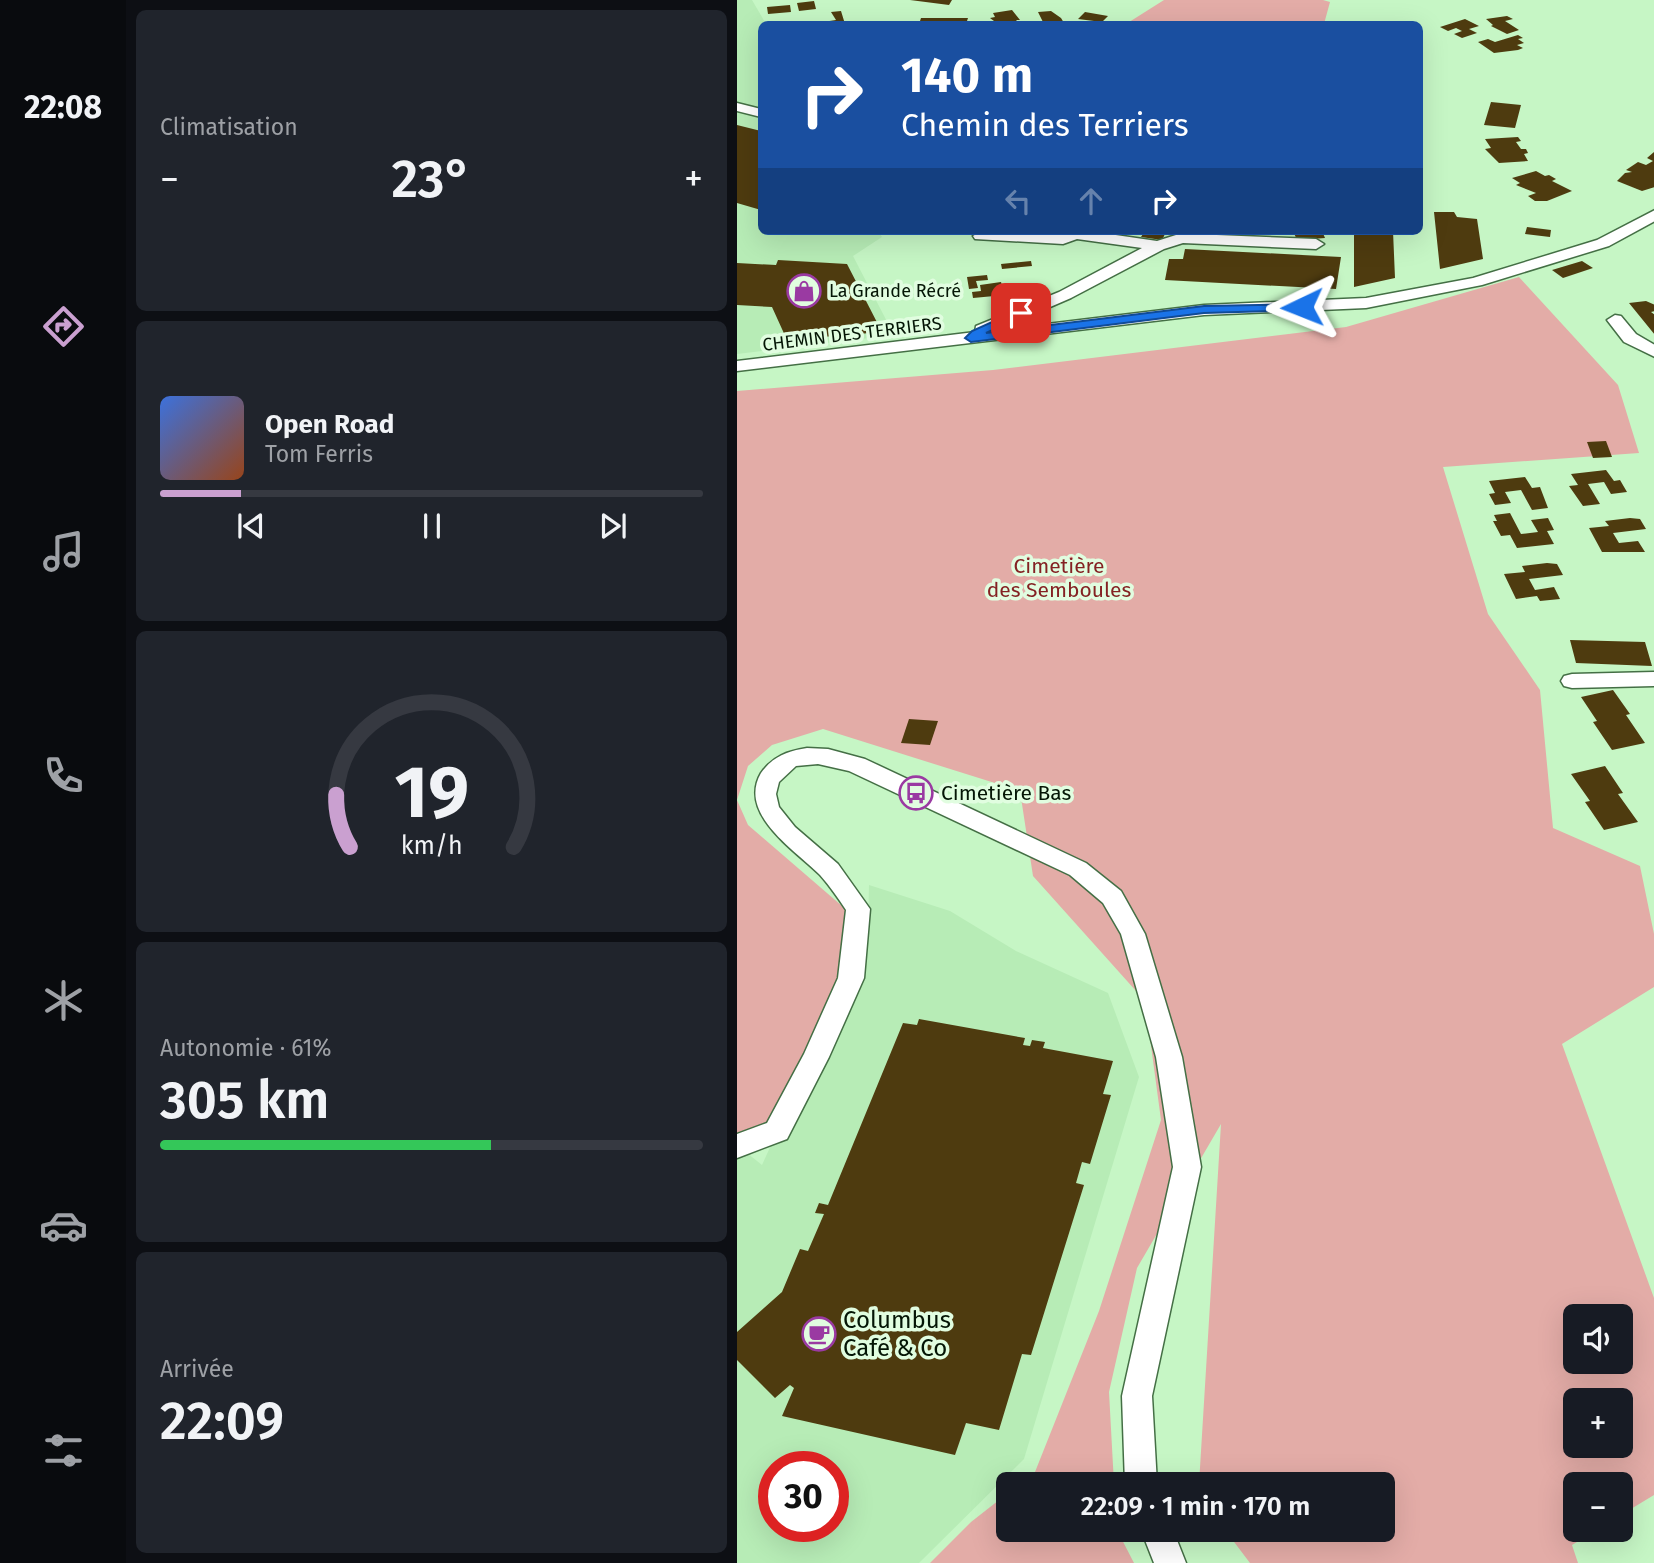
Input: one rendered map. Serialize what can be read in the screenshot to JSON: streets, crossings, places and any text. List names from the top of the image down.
{
  "streets": {
    "street": ["CHEMIN DES TERRIERS"]
  },
  "parks": ["Cimetière des Semboules"],
  "places": {
    "shop": ["La Grande Récré"],
    "bus stop": ["Cimetière Bas"],
    "cafe": ["Columbus Café & Co"]
  },
  "page": {
    "tabs": "22:08",
    "tile": [
      "Climatisation",
      ["Autonomie · 61%", "305 km"],
      ["Arrivée", "22:09"]
    ],
    "turn": ["140 m", "Chemin des Terriers"],
    "heat": ["−", "23°", "+"],
    "song": ["Open Road", "Tom Ferris"],
    "map_buttons": ["+", "−"],
    "limit": "30",
    "trip": "22:09 · 1 min · 170 m",
    "gauge": ["19", "km/h"]
  }
}
